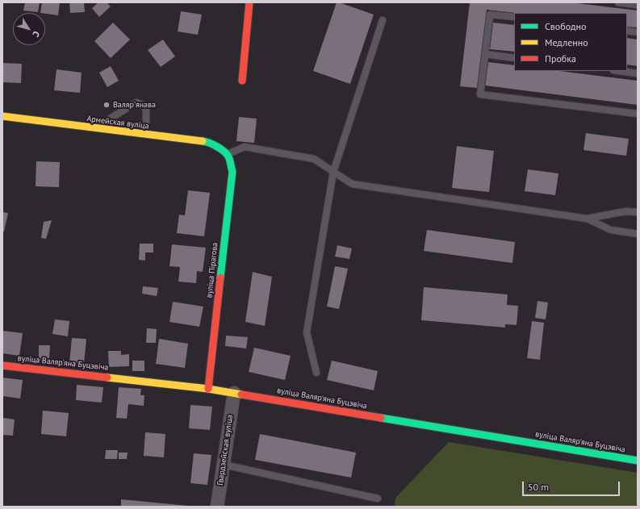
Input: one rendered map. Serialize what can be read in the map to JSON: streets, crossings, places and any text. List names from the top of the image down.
{
  "streets": {
    "street": [
      "Армейская вуліца",
      "вуліца Пірагова",
      "вуліца Валяр'яна Буцэвіча",
      "Гвардзейская вуліца"
    ]
  },
  "crossings": [
    ["Армейская вуліца", "вуліца Пірагова"],
    ["вуліца Пірагова", "вуліца Валяр'яна Буцэвіча"],
    ["вуліца Валяр'яна Буцэвіча", "Гвардзейская вуліца"]
  ],
  "places": ["Валярʼянава"],
  "legend": ["Свободно", "Медленно", "Пробка"],
  "scale_bar": "50 m",
  "north": "bottom right"
}
